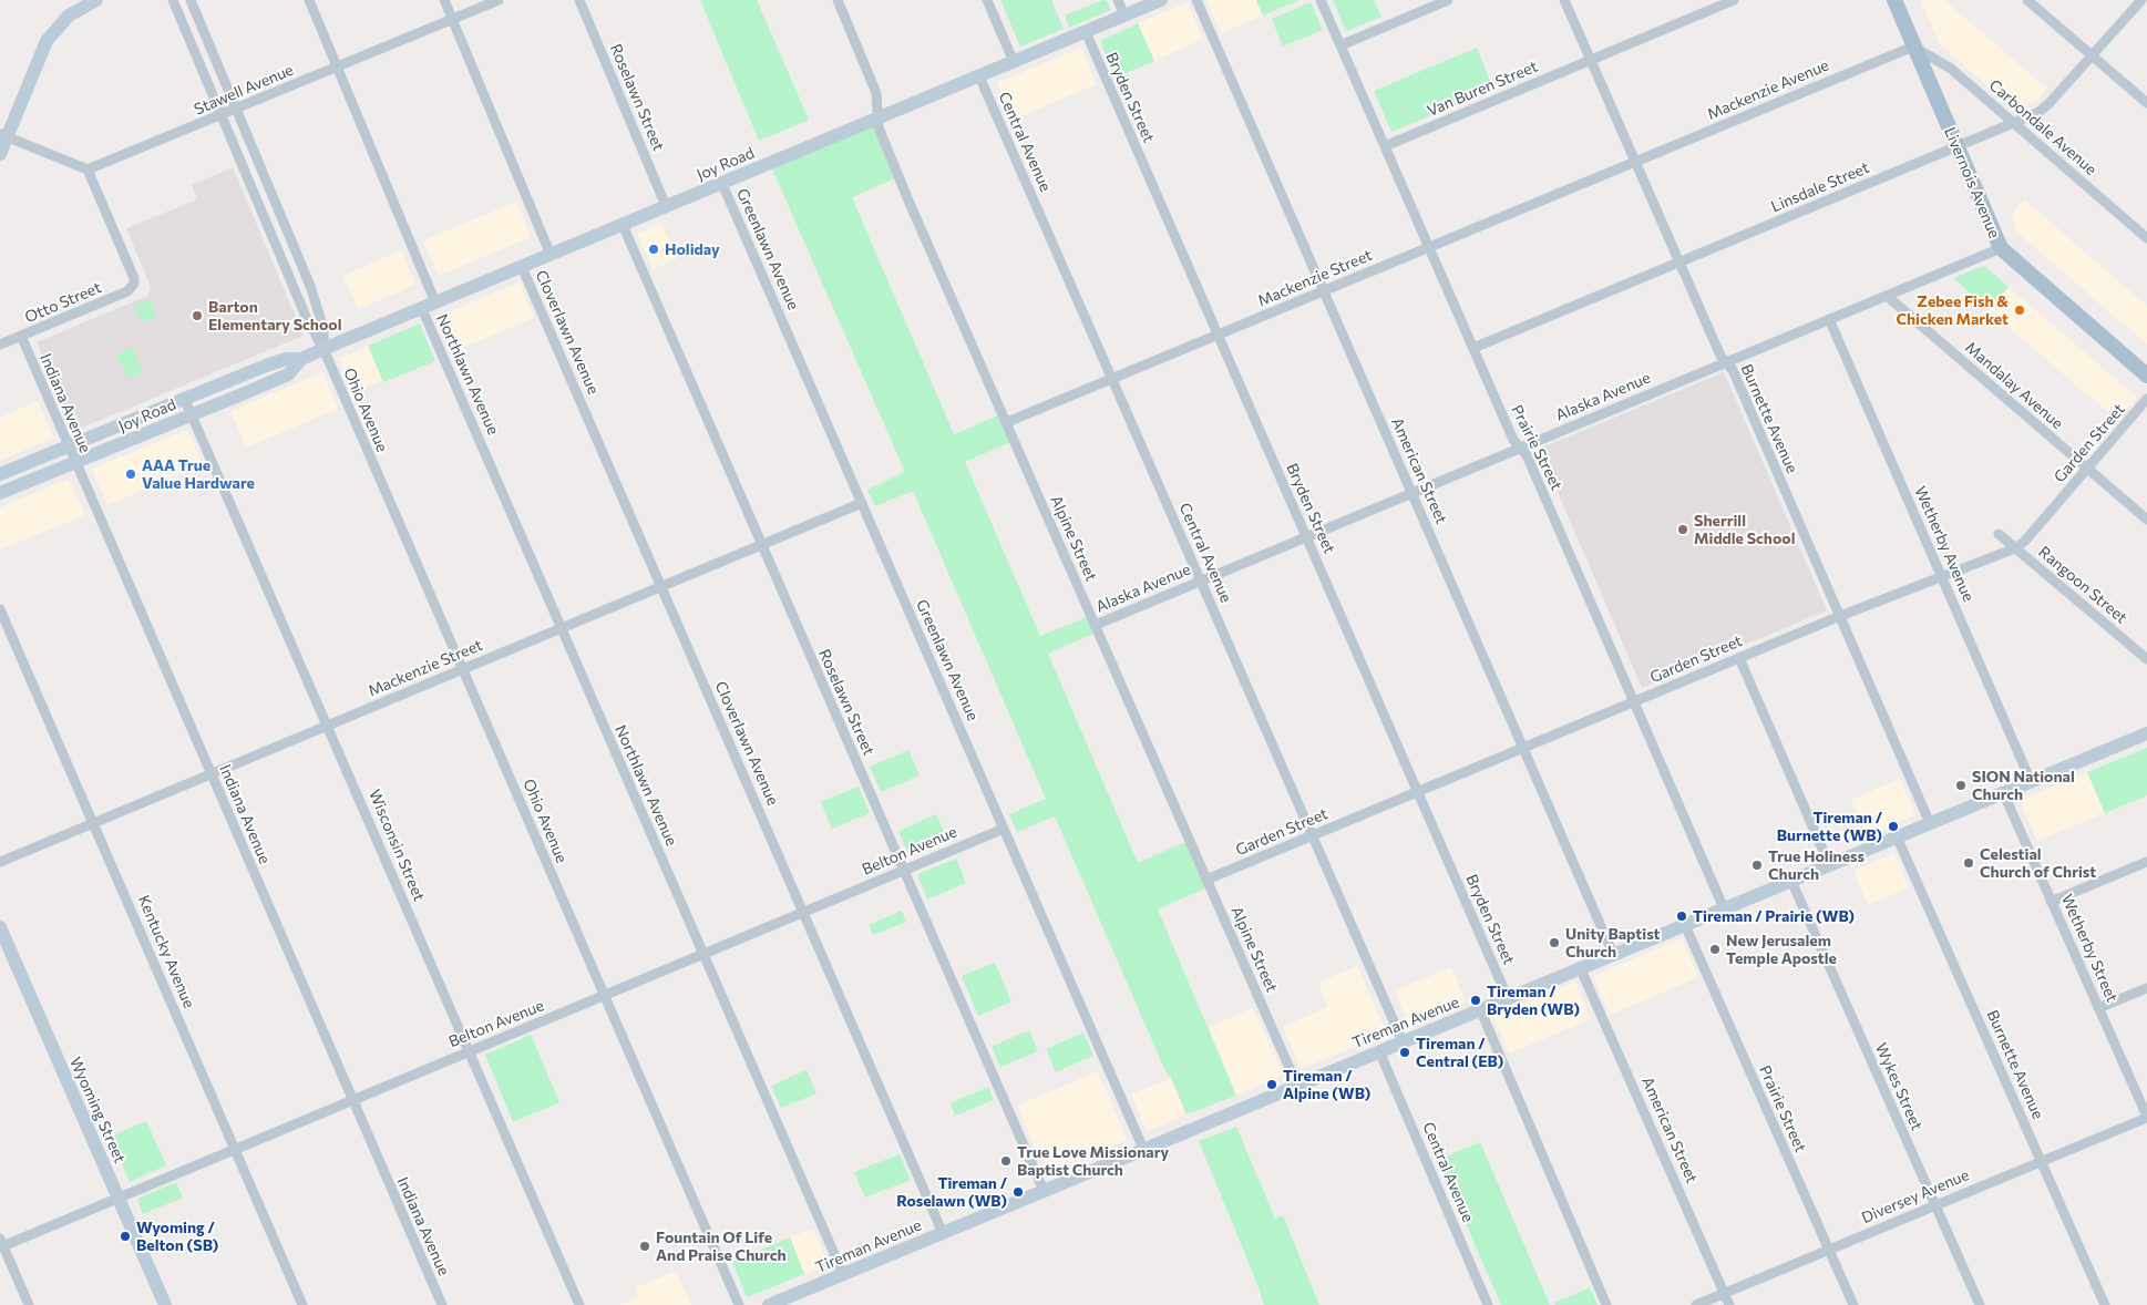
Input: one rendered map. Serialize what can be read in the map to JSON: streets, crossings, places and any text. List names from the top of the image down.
{
  "streets": {
    "main road": ["Livernois Avenue"],
    "street": [
      "Van Buren Street",
      "Stawell Avenue",
      "Mackenzie Avenue",
      "Roselawn Street",
      "Bryden Street",
      "Carbondale Avenue",
      "Central Avenue",
      "Joy Road",
      "Linsdale Street",
      "Greenlawn Avenue",
      "Mackenzie Street",
      "Otto Street",
      "Cloverlawn Avenue",
      "Northlawn Avenue",
      "Mandalay Avenue",
      "Alaska Avenue",
      "Indiana Avenue",
      "Ohio Avenue",
      "Burnette Avenue",
      "Garden Street",
      "Prairie Street",
      "American Street",
      "Alpine Street",
      "Wetherby Avenue",
      "Rangoon Street",
      "Wisconsin Street",
      "Belton Avenue",
      "Wetherby Street",
      "Kentucky Avenue",
      "Tireman Avenue",
      "Wykes Street",
      "Wyoming Street",
      "Diversey Avenue"
    ]
  },
  "crossings": [
    ["Van Buren Street", "Burnette Avenue"],
    ["Van Buren Street", "Prairie Street"],
    ["Stawell Avenue", "Otto Street"],
    ["Stawell Avenue", "Cloverlawn Avenue"],
    ["Stawell Avenue", "Northlawn Avenue"],
    ["Stawell Avenue", "Ohio Avenue"],
    ["Mackenzie Avenue", "Carbondale Avenue"],
    ["Mackenzie Avenue", "Livernois Avenue"],
    ["Mackenzie Avenue", "Mackenzie Street"],
    ["Mackenzie Avenue", "Burnette Avenue"],
    ["Roselawn Street", "Joy Road"],
    ["Roselawn Street", "Mackenzie Street"],
    ["Roselawn Street", "Belton Avenue"],
    ["Roselawn Street", "Tireman Avenue"],
    ["Bryden Street", "Joy Road"],
    ["Bryden Street", "Mackenzie Street"],
    ["Bryden Street", "Alaska Avenue"],
    ["Bryden Street", "Garden Street"],
    ["Bryden Street", "Tireman Avenue"],
    ["Carbondale Avenue", "Livernois Avenue"],
    ["Carbondale Avenue", "Linsdale Street"],
    ["Central Avenue", "Joy Road"],
    ["Central Avenue", "Mackenzie Street"],
    ["Central Avenue", "Alaska Avenue"],
    ["Central Avenue", "Garden Street"],
    ["Central Avenue", "Tireman Avenue"],
    ["Joy Road", "Greenlawn Avenue"],
    ["Joy Road", "Cloverlawn Avenue"],
    ["Joy Road", "Northlawn Avenue"],
    ["Joy Road", "Indiana Avenue"],
    ["Joy Road", "Ohio Avenue"],
    ["Joy Road", "Alpine Street"],
    ["Joy Road", "Wisconsin Street"],
    ["Livernois Avenue", "Linsdale Street"],
    ["Livernois Avenue", "Alaska Avenue"],
    ["Linsdale Street", "Burnette Avenue"],
    ["Linsdale Street", "Prairie Street"],
    ["Greenlawn Avenue", "Mackenzie Street"],
    ["Greenlawn Avenue", "Belton Avenue"],
    ["Greenlawn Avenue", "Tireman Avenue"],
    ["Mackenzie Street", "Cloverlawn Avenue"],
    ["Mackenzie Street", "Northlawn Avenue"],
    ["Mackenzie Street", "Indiana Avenue"],
    ["Mackenzie Street", "Ohio Avenue"],
    ["Mackenzie Street", "Burnette Avenue"],
    ["Mackenzie Street", "Prairie Street"],
    ["Mackenzie Street", "American Street"],
    ["Mackenzie Street", "Alpine Street"],
    ["Mackenzie Street", "Wisconsin Street"],
    ["Mackenzie Street", "Kentucky Avenue"],
    ["Otto Street", "Indiana Avenue"],
    ["Cloverlawn Avenue", "Belton Avenue"],
    ["Cloverlawn Avenue", "Tireman Avenue"],
    ["Northlawn Avenue", "Belton Avenue"],
    ["Northlawn Avenue", "Tireman Avenue"],
    ["Mandalay Avenue", "Alaska Avenue"],
    ["Mandalay Avenue", "Garden Street"],
    ["Alaska Avenue", "Burnette Avenue"],
    ["Alaska Avenue", "Prairie Street"],
    ["Alaska Avenue", "American Street"],
    ["Alaska Avenue", "Alpine Street"],
    ["Alaska Avenue", "Wetherby Avenue"],
    ["Indiana Avenue", "Belton Avenue"],
    ["Ohio Avenue", "Belton Avenue"],
    ["Burnette Avenue", "Garden Street"],
    ["Burnette Avenue", "Tireman Avenue"],
    ["Burnette Avenue", "Diversey Avenue"],
    ["Garden Street", "Prairie Street"],
    ["Garden Street", "American Street"],
    ["Garden Street", "Alpine Street"],
    ["Garden Street", "Wetherby Avenue"],
    ["Garden Street", "Rangoon Street"],
    ["Prairie Street", "Tireman Avenue"],
    ["Prairie Street", "Diversey Avenue"],
    ["American Street", "Tireman Avenue"],
    ["American Street", "Diversey Avenue"],
    ["Alpine Street", "Tireman Avenue"],
    ["Wetherby Avenue", "Tireman Avenue"],
    ["Wisconsin Street", "Belton Avenue"],
    ["Belton Avenue", "Kentucky Avenue"],
    ["Belton Avenue", "Wyoming Street"],
    ["Wetherby Street", "Tireman Avenue"],
    ["Wetherby Street", "Diversey Avenue"],
    ["Tireman Avenue", "Wykes Street"],
    ["Wykes Street", "Diversey Avenue"]
  ],
  "places": [
    "Holiday",
    "Zebee Fish & Chicken Market",
    "Barton Elementary School",
    "AAA True Value Hardware",
    "Sherrill Middle School",
    "SION National Church",
    "Tireman / Burnette (WB)",
    "Celestial Church of Christ",
    "True Holiness Church",
    "Tireman / Prairie (WB)",
    "Unity Baptist Church",
    "New Jerusalem Temple Apostle",
    "Tireman / Bryden (WB)",
    "Tireman / Central (EB)",
    "Tireman / Alpine (WB)",
    "True Love Missionary Baptist Church",
    "Tireman / Roselawn (WB)",
    "Wyoming / Belton (SB)",
    "Fountain Of Life And Praise Church"
  ]
}
